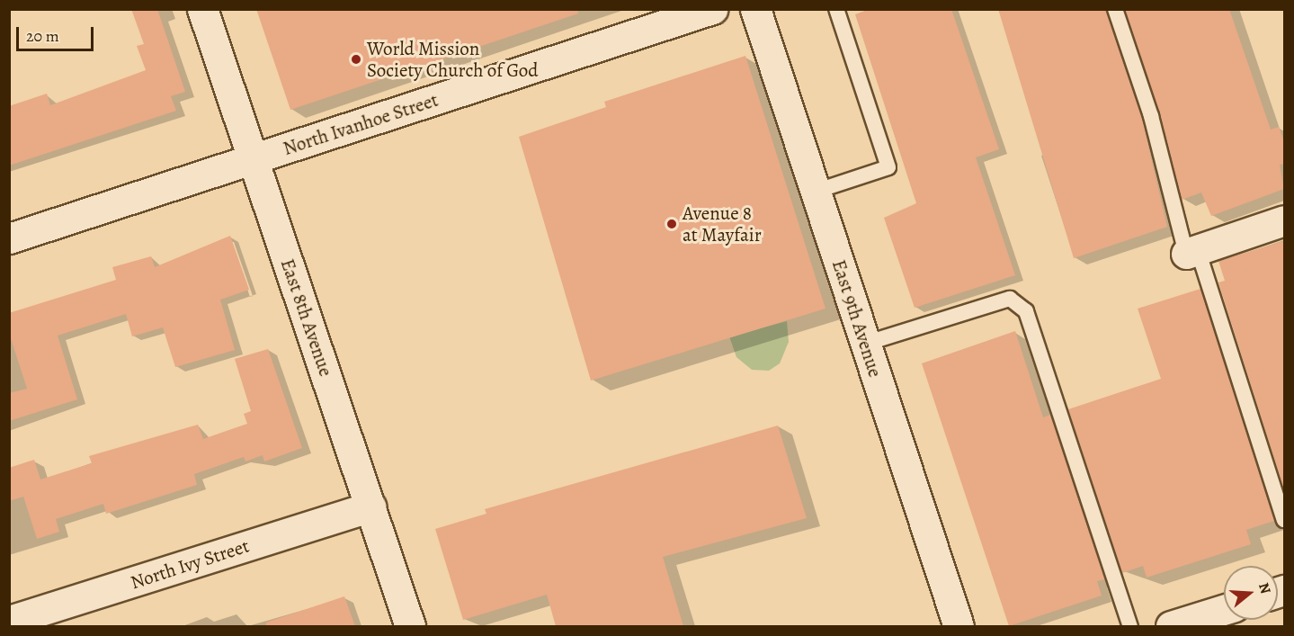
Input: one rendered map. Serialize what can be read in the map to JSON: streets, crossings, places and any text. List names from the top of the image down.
{
  "streets": {
    "street": [
      "North Ivanhoe Street",
      "East 8th Avenue",
      "East 9th Avenue",
      "North Ivy Street"
    ]
  },
  "crossings": [
    ["North Ivanhoe Street", "East 8th Avenue"],
    ["East 8th Avenue", "North Ivy Street"]
  ],
  "places": ["World Mission Society Church of God", "Avenue 8 at Mayfair"],
  "scale_bar": "20 m",
  "north": "right"
}
